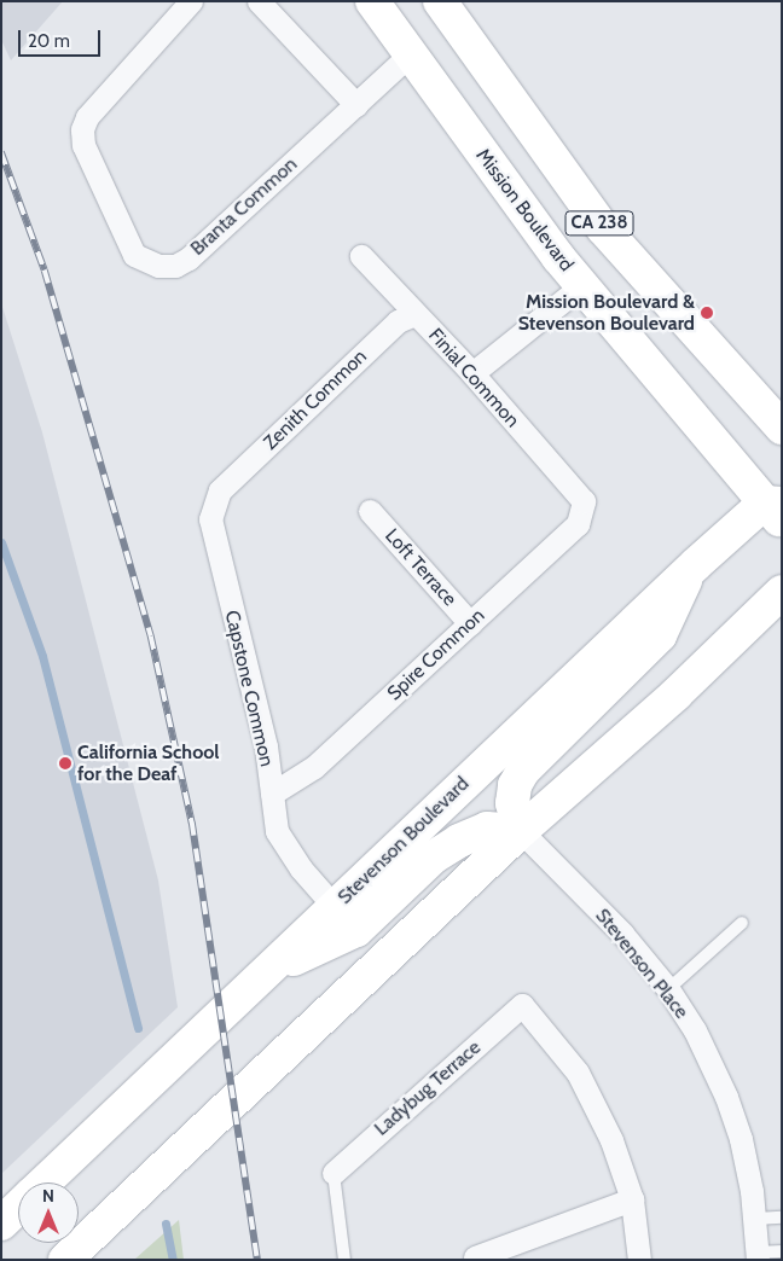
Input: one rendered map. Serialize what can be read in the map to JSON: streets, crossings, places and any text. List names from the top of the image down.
{
  "streets": {
    "main road": ["Mission Boulevard", "CA 238", "Stevenson Boulevard"],
    "street": [
      "Branta Common",
      "Finial Common",
      "Zenith Common",
      "Loft Terrace",
      "Spire Common",
      "Capstone Common",
      "Stevenson Place",
      "Ladybug Terrace"
    ]
  },
  "crossings": [
    ["Branta Common", "Mission Boulevard"],
    ["Mission Boulevard", "Stevenson Boulevard"],
    ["Finial Common", "Zenith Common"],
    ["Finial Common", "Spire Common"],
    ["Zenith Common", "Capstone Common"],
    ["Loft Terrace", "Spire Common"],
    ["Spire Common", "Capstone Common"],
    ["Capstone Common", "Stevenson Boulevard"]
  ],
  "places": ["Mission Boulevard & Stevenson Boulevard", "California School for the Deaf"],
  "scale_bar": "20 m",
  "north": "top"
}
